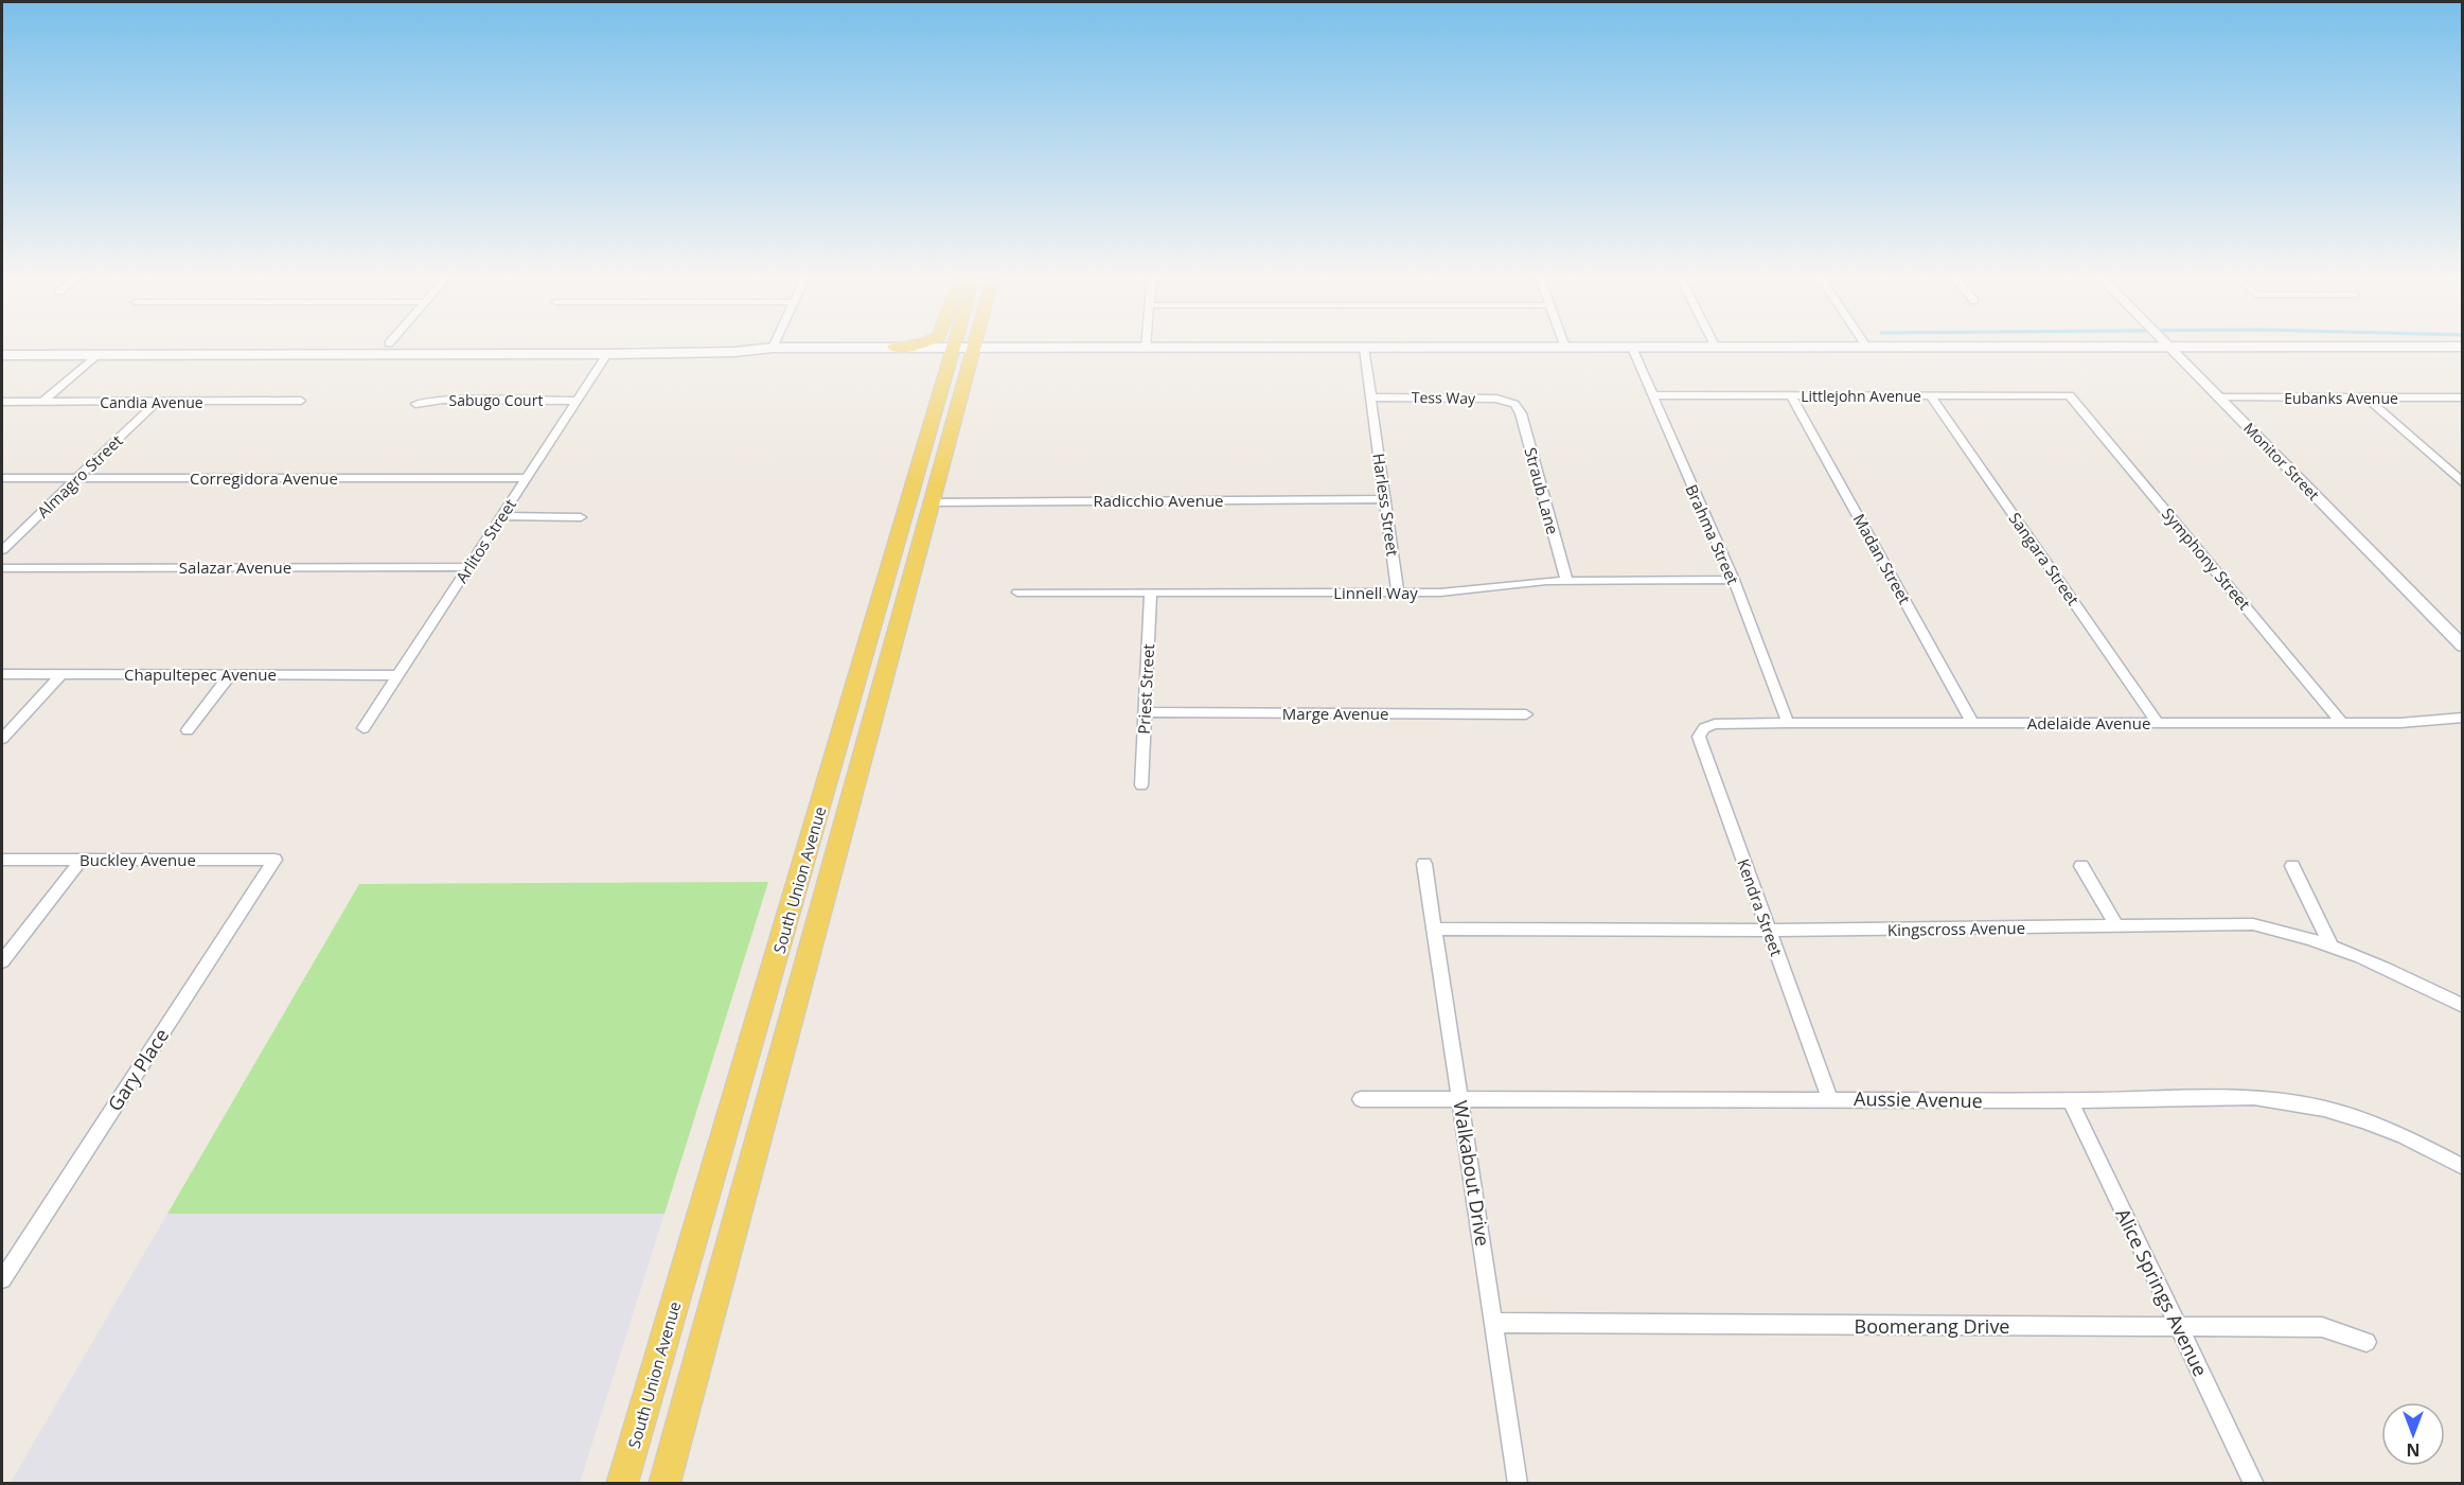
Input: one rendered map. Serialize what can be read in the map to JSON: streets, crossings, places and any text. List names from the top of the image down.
{
  "streets": {
    "main road": ["South Union Avenue"],
    "street": [
      "Littlejohn Avenue",
      "Tess Way",
      "Eubanks Avenue",
      "Sabugo Court",
      "Candia Avenue",
      "Monitor Street",
      "Almagro Street",
      "Corregidora Avenue",
      "Straub Lane",
      "Radicchio Avenue",
      "Harless Street",
      "Brahma Street",
      "Arlitos Street",
      "Madan Street",
      "Sangara Street",
      "Symphony Street",
      "Salazar Avenue",
      "Linnell Way",
      "Chapultepec Avenue",
      "Priest Street",
      "Marge Avenue",
      "Adelaide Avenue",
      "Buckley Avenue",
      "Kendra Street",
      "Kingscross Avenue",
      "Gary Place",
      "Aussie Avenue",
      "Walkabout Drive",
      "Alice Springs Avenue",
      "Boomerang Drive"
    ]
  },
  "crossings": [
    ["Littlejohn Avenue", "Brahma Street"],
    ["Littlejohn Avenue", "Madan Street"],
    ["Littlejohn Avenue", "Sangara Street"],
    ["Littlejohn Avenue", "Symphony Street"],
    ["Tess Way", "Straub Lane"],
    ["Tess Way", "Harless Street"],
    ["Eubanks Avenue", "Monitor Street"],
    ["Sabugo Court", "Arlitos Street"],
    ["Candia Avenue", "Almagro Street"],
    ["Almagro Street", "Corregidora Avenue"],
    ["Corregidora Avenue", "Arlitos Street"],
    ["Straub Lane", "Linnell Way"],
    ["Radicchio Avenue", "Harless Street"],
    ["Radicchio Avenue", "South Union Avenue"],
    ["Harless Street", "Linnell Way"],
    ["Brahma Street", "Linnell Way"],
    ["Brahma Street", "Adelaide Avenue"],
    ["Arlitos Street", "Salazar Avenue"],
    ["Arlitos Street", "Chapultepec Avenue"],
    ["Madan Street", "Adelaide Avenue"],
    ["Sangara Street", "Adelaide Avenue"],
    ["Symphony Street", "Adelaide Avenue"],
    ["Linnell Way", "Priest Street"],
    ["Priest Street", "Marge Avenue"],
    ["Adelaide Avenue", "Kendra Street"],
    ["Buckley Avenue", "Gary Place"],
    ["Kendra Street", "Kingscross Avenue"],
    ["Kendra Street", "Aussie Avenue"],
    ["Kingscross Avenue", "Walkabout Drive"],
    ["Aussie Avenue", "Walkabout Drive"],
    ["Aussie Avenue", "Alice Springs Avenue"],
    ["Walkabout Drive", "Boomerang Drive"],
    ["Alice Springs Avenue", "Boomerang Drive"]
  ],
  "north": "bottom"
}
